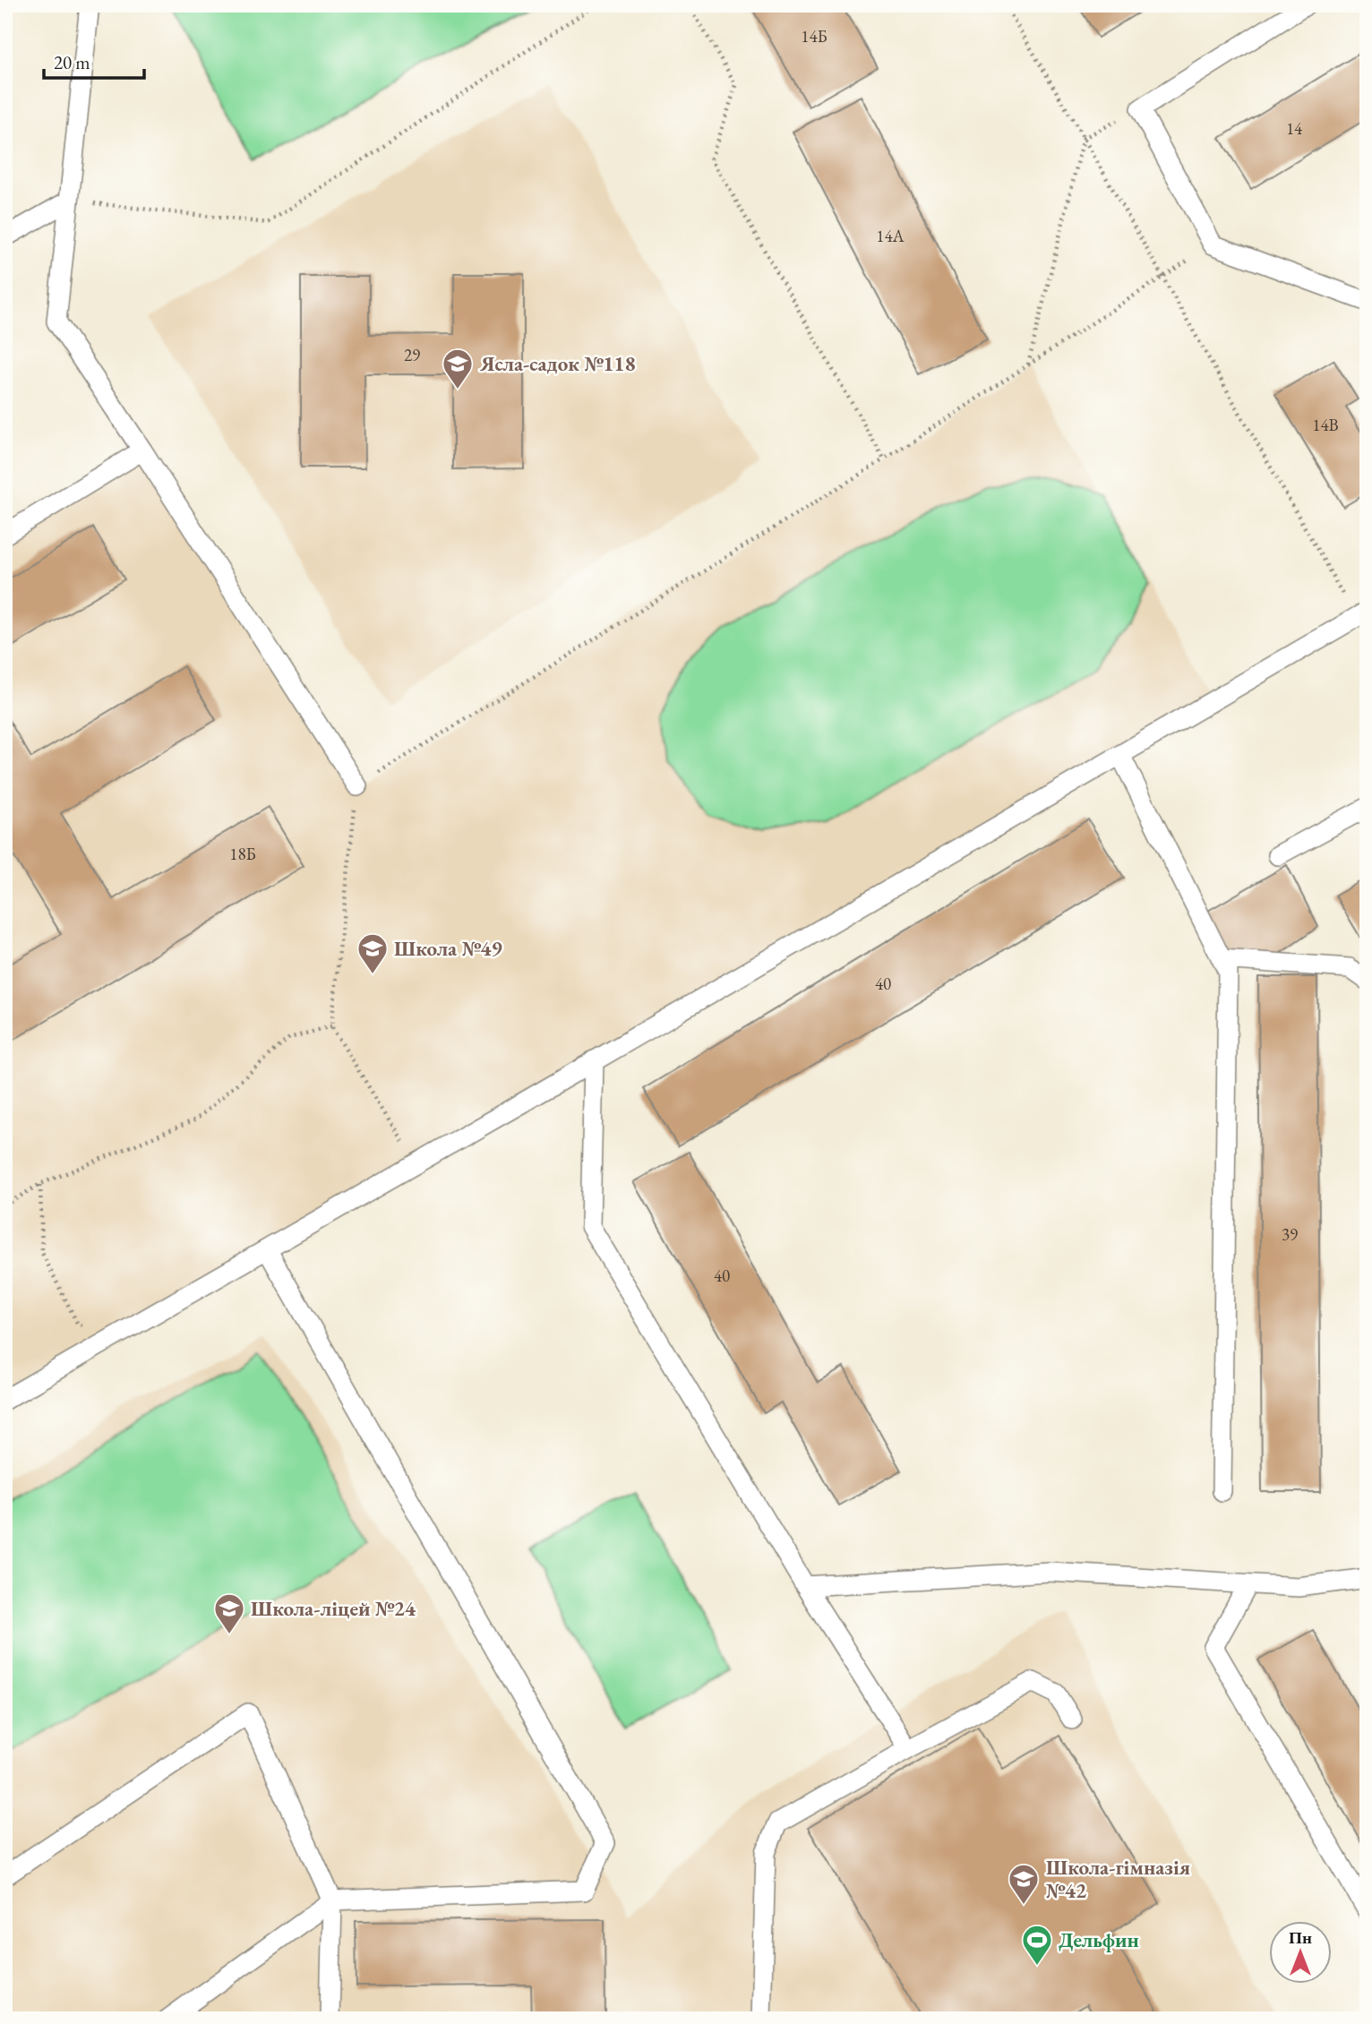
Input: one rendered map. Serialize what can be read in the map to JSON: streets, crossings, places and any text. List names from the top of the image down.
{
  "places": {
    "school or university": [
      "Ясла-садок №118",
      "Школа №49",
      "Школа-ліцей №24",
      "Школа-гімназія №42"
    ],
    "sports": ["Дельфин"]
  },
  "house_numbers": [
    "14Б",
    "14",
    "14А",
    "29",
    "14В",
    "18Б",
    "40",
    "39",
    "40"
  ],
  "scale_bar": "20 m",
  "north": "top"
}
